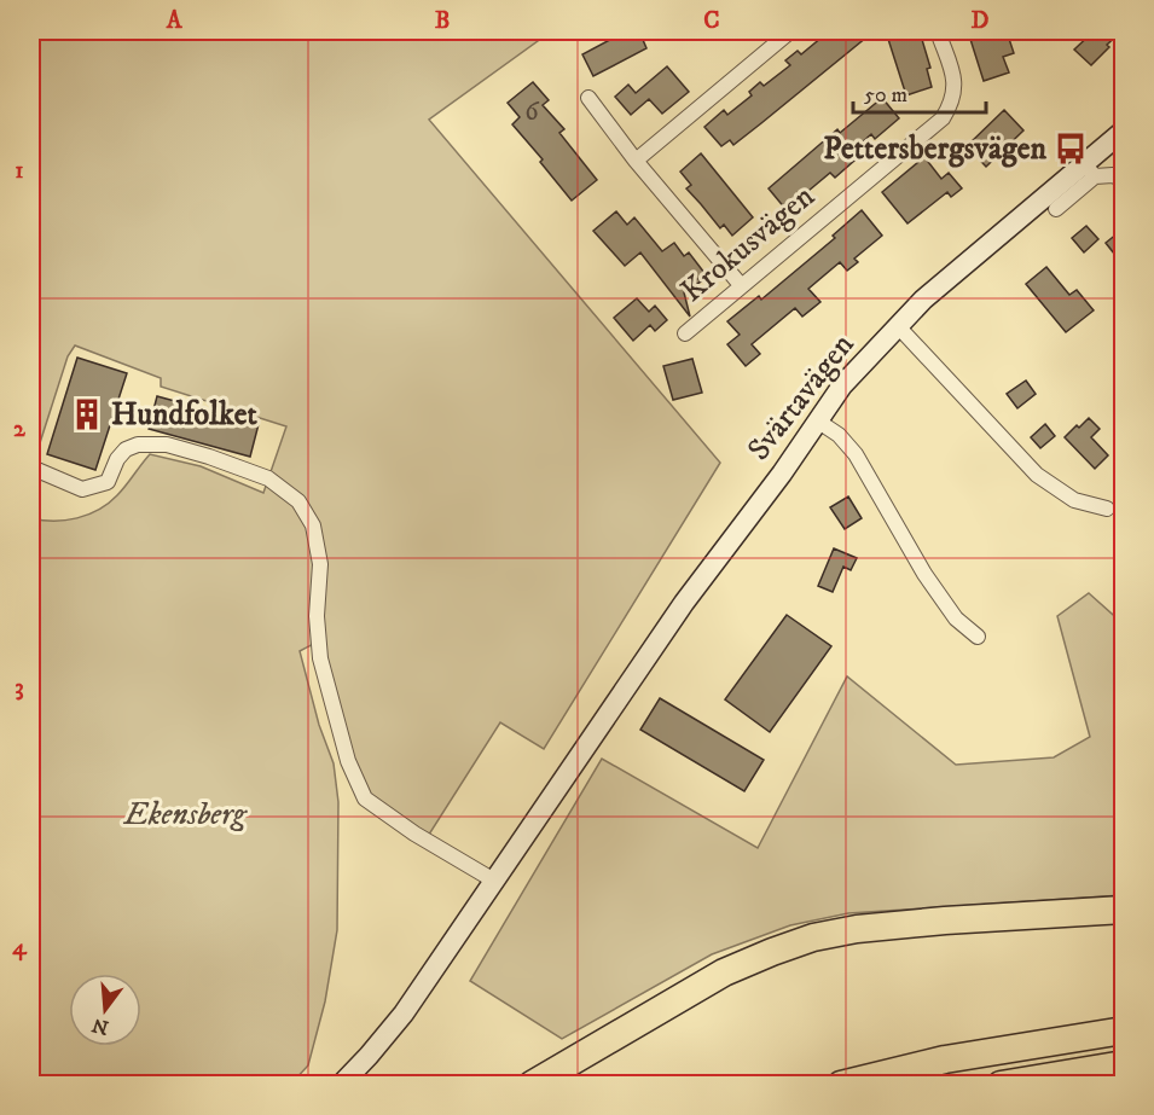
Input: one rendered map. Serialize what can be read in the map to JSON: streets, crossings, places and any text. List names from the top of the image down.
{
  "streets": {
    "main road": ["Svärtavägen"],
    "street": ["Krokusvägen"]
  },
  "parks": ["Ekensberg"],
  "places": {
    "bus stop": ["Pettersbergsvägen"],
    "building": ["Hundfolket"]
  },
  "house_numbers": ["6"],
  "scale_bar": "50 m",
  "north": "bottom",
  "grid": {
    "columns": [
      "A",
      "B",
      "C",
      "D"
    ],
    "rows": [
      "1",
      "2",
      "3",
      "4"
    ]
  }
}
